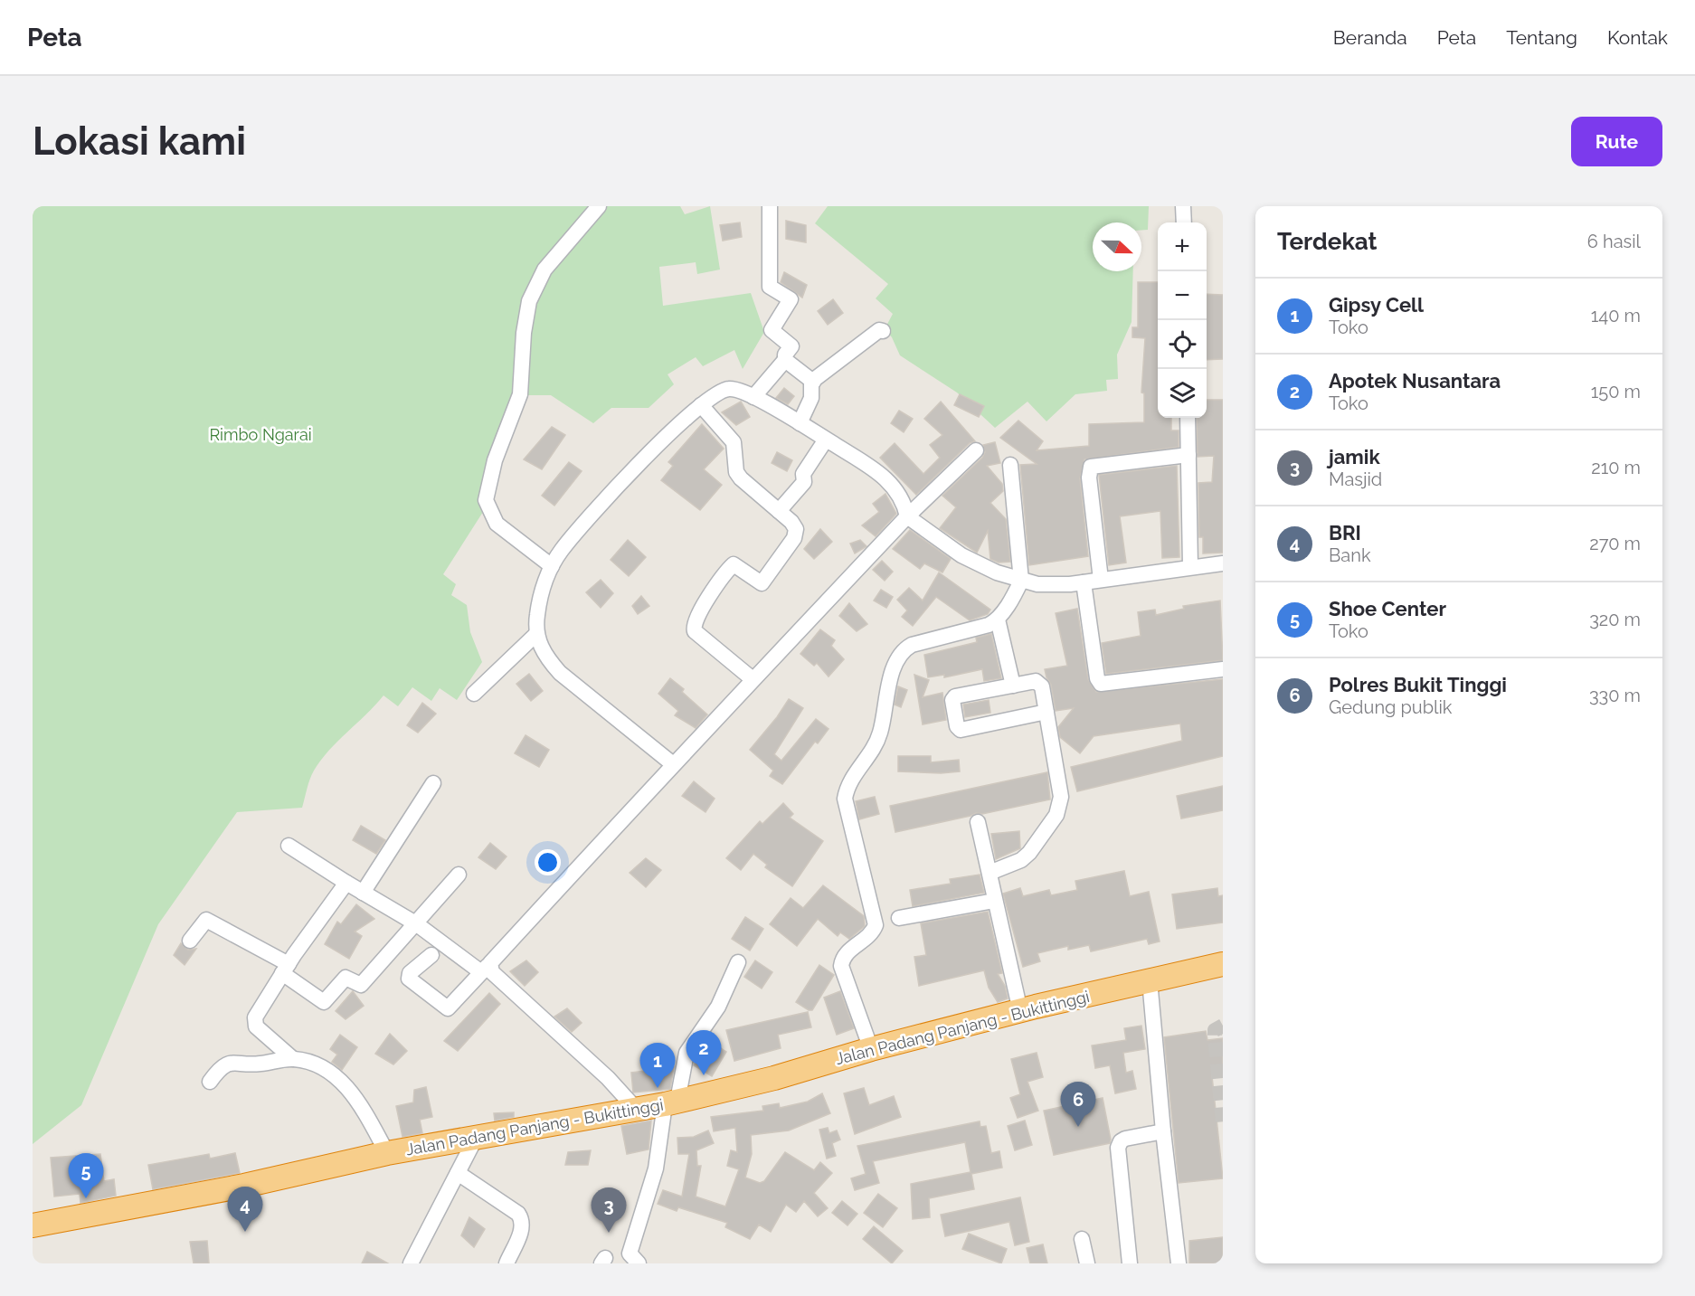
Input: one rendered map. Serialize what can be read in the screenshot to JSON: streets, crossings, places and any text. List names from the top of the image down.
{
  "streets": {
    "highway": ["Jalan Padang Panjang - Bukittinggi"]
  },
  "parks": ["Rimbo Ngarai"],
  "north": "right",
  "page": {
    "header": "Peta",
    "nav": [
      "Beranda",
      "Peta",
      "Tentang",
      "Kontak"
    ],
    "buttons": "Rute",
    "title": "Lokasi kami",
    "heading": ["Terdekat", "6 hasil"],
    "map_buttons": ["+", "−"],
    "list": [
      {
        "mark": "1",
        "name": "Gipsy Cell",
        "note": "Toko",
        "value": "140 m"
      },
      {
        "mark": "2",
        "name": "Apotek Nusantara",
        "note": "Toko",
        "value": "150 m"
      },
      {
        "mark": "3",
        "name": "jamik",
        "note": "Masjid",
        "value": "210 m"
      },
      {
        "mark": "4",
        "name": "BRI",
        "note": "Bank",
        "value": "270 m"
      },
      {
        "mark": "5",
        "name": "Shoe Center",
        "note": "Toko",
        "value": "320 m"
      },
      {
        "mark": "6",
        "name": "Polres Bukit Tinggi",
        "note": "Gedung publik",
        "value": "330 m"
      }
    ],
    "pins": [
      "2",
      "1",
      "6",
      "5",
      "4",
      "3"
    ]
  }
}
